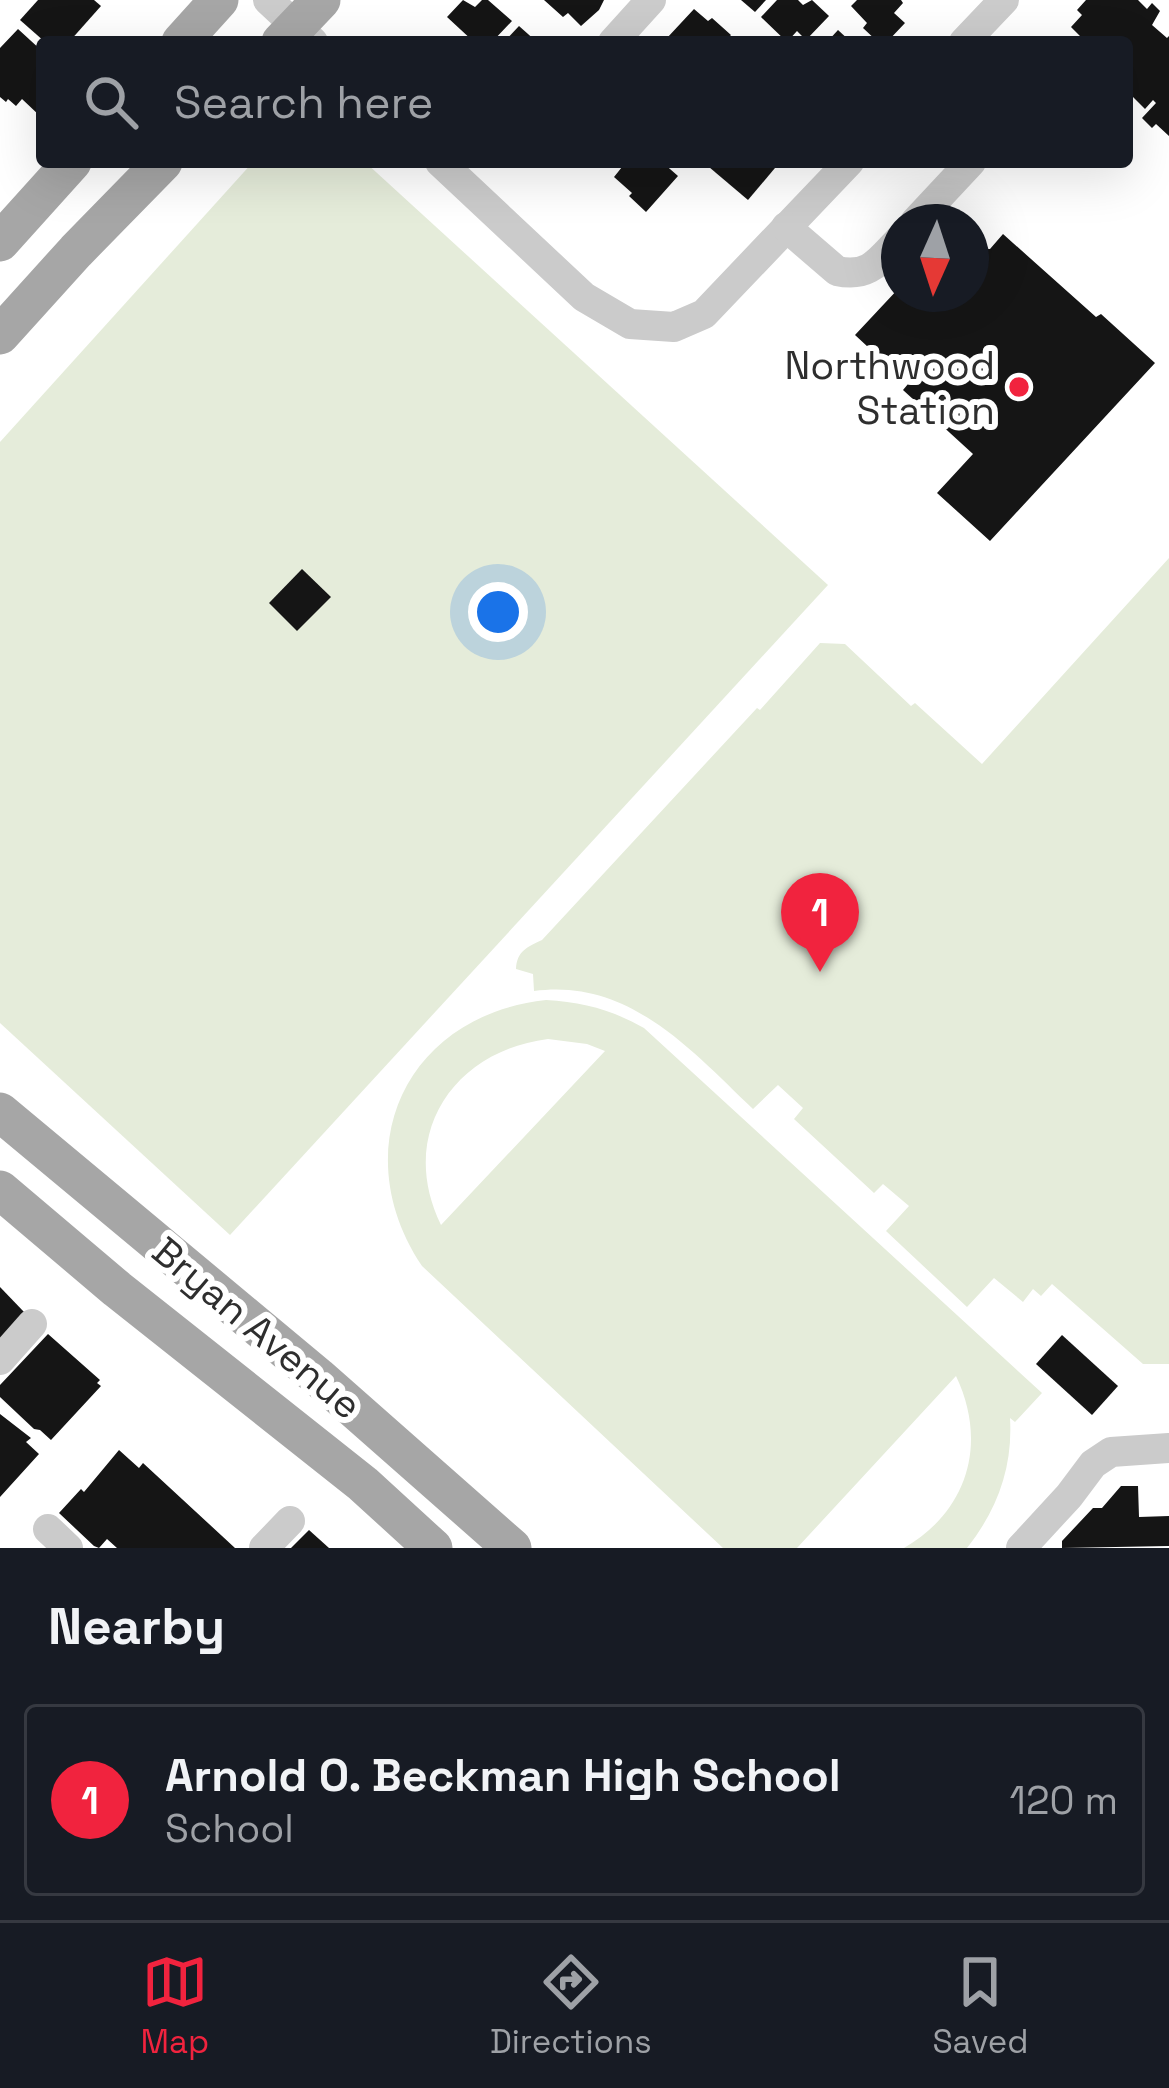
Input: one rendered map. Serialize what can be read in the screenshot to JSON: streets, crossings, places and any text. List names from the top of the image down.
{
  "streets": {
    "main road": ["Bryan Avenue"]
  },
  "places": ["Northwood Station"],
  "north": "bottom",
  "page": {
    "search": "Search here",
    "pins": "1",
    "heading": "Nearby",
    "list": [
      {
        "mark": "1",
        "name": "Arnold O. Beckman High School",
        "note": "School",
        "value": "120 m"
      }
    ],
    "nav": ["Map", "Directions", "Saved"]
  }
}
